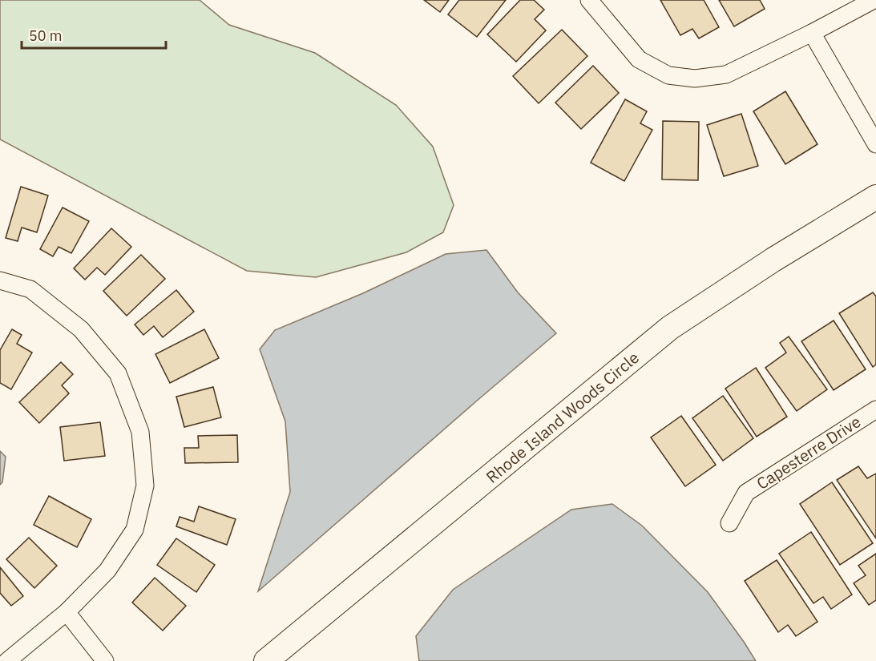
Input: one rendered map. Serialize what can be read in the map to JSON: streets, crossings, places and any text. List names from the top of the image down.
{
  "streets": {
    "street": ["Rhode Island Woods Circle", "Capesterre Drive"]
  },
  "scale_bar": "50 m"
}
